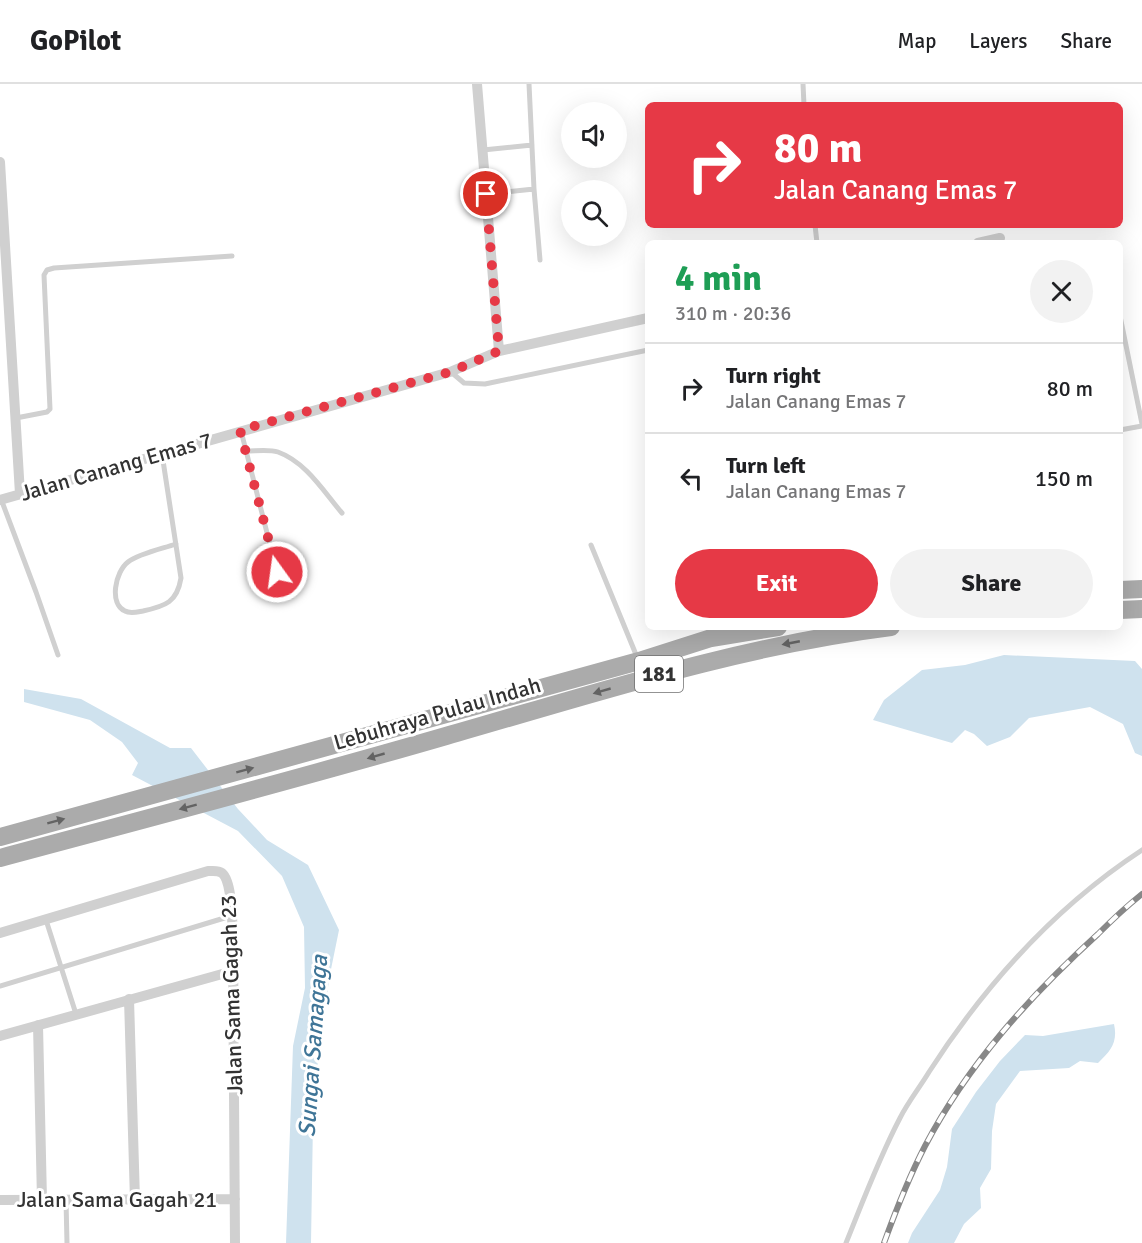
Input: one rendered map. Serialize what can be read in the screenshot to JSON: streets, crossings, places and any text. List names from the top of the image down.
{
  "streets": {
    "main road": ["181", "Lebuhraya Pulau Indah"],
    "street": ["Jalan Canang Emas 7", "Jalan Sama Gagah 23", "Jalan Sama Gagah 21"]
  },
  "crossings": [
    ["Jalan Sama Gagah 23", "Jalan Sama Gagah 21"]
  ],
  "water": ["Sungai Samagaga"],
  "page": {
    "header": "GoPilot",
    "nav": ["Map", "Layers", "Share"],
    "turn": ["80 m", "Jalan Canang Emas 7"],
    "heading": ["4 min", "310 m · 20:36"],
    "list": [
      {
        "name": "Turn right",
        "note": "Jalan Canang Emas 7",
        "value": "80 m"
      },
      {
        "name": "Turn left",
        "note": "Jalan Canang Emas 7",
        "value": "150 m"
      }
    ],
    "buttons": ["Exit", "Share"]
  }
}
